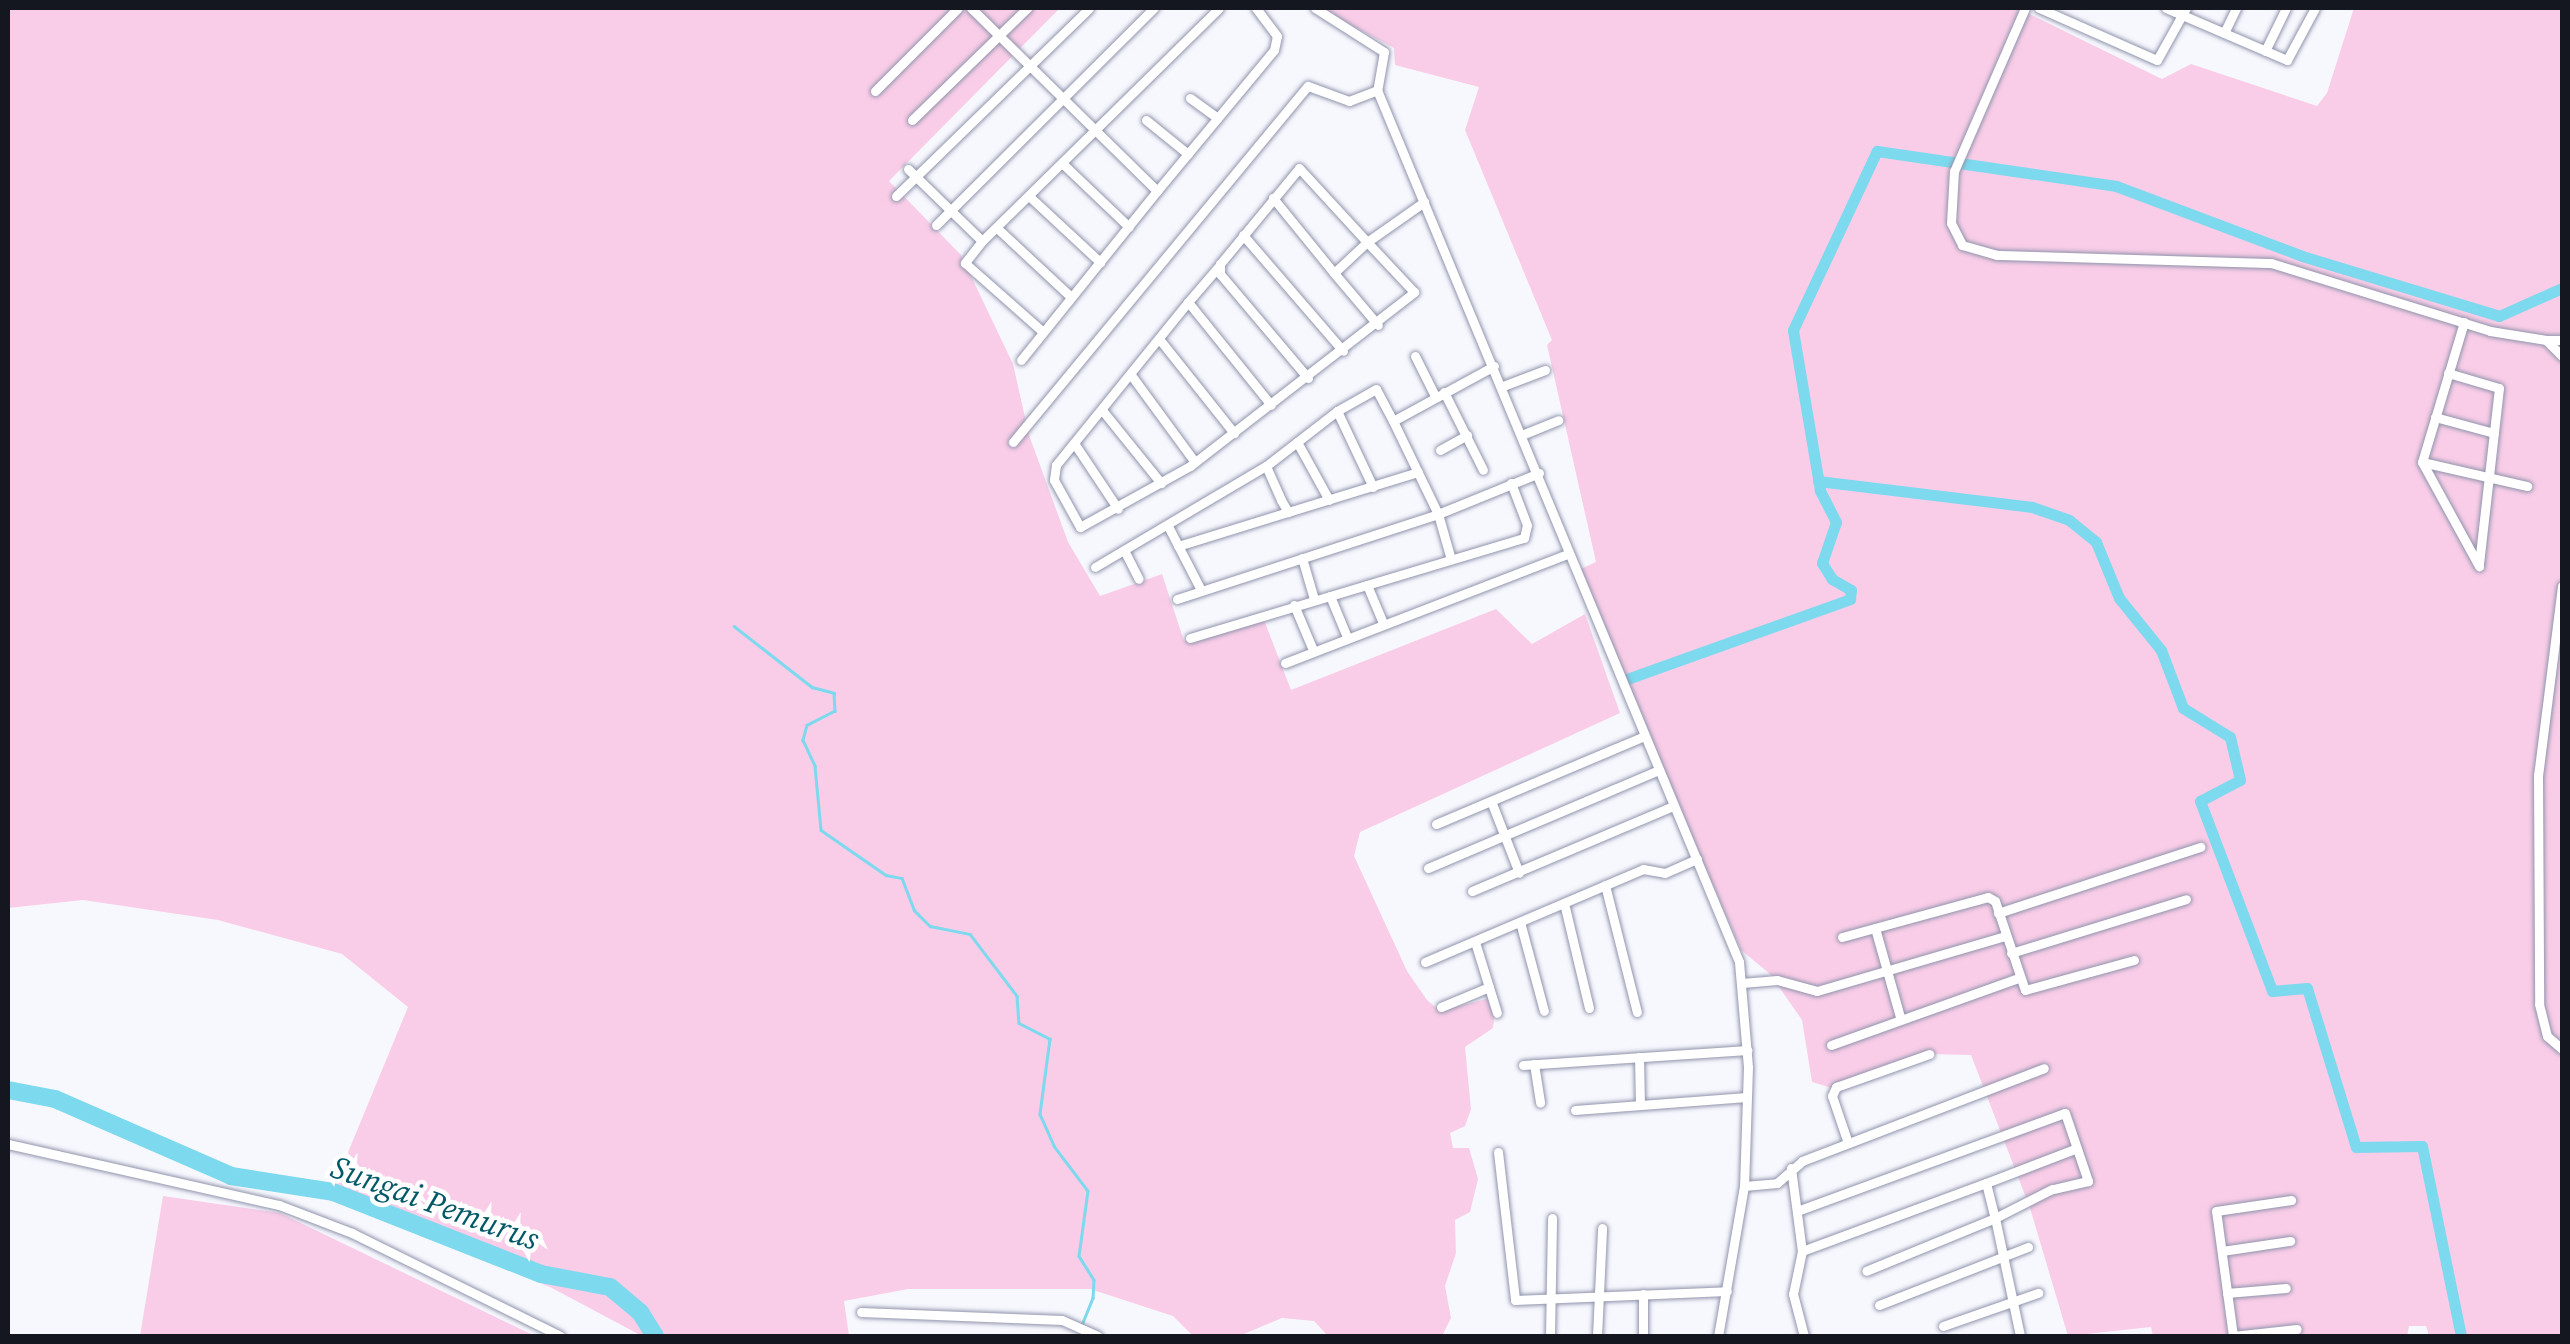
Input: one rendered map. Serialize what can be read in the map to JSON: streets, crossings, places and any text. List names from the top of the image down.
{
  "water": ["Sungai Pemurus"]
}
